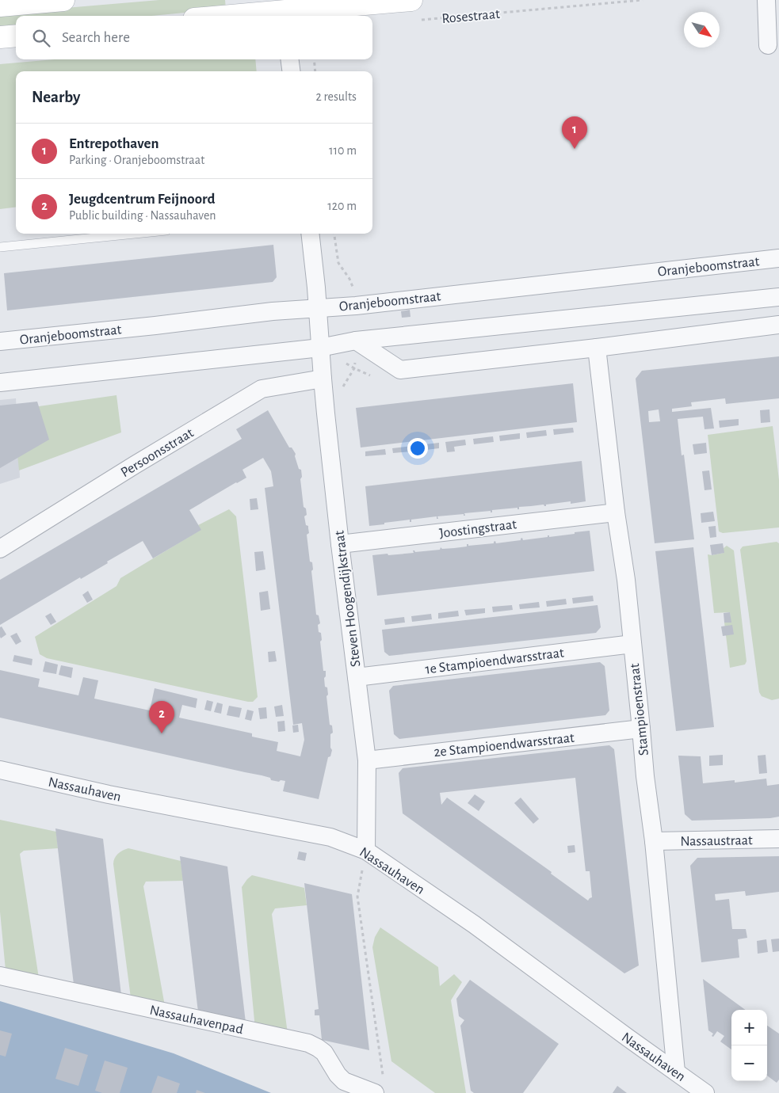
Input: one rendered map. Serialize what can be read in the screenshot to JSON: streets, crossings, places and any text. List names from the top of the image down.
{
  "streets": {
    "street": [
      "Oranjeboomstraat",
      "Persoonsstraat",
      "Joostingstraat",
      "Steven Hoogendijkstraat",
      "1e Stampioendwarsstraat",
      "Stampioenstraat",
      "2e Stampioendwarsstraat",
      "Nassauhaven",
      "Nassaustraat",
      "Nassauhavenpad"
    ],
    "path": ["Rosestraat"]
  },
  "crossings": [
    ["Oranjeboomstraat", "Steven Hoogendijkstraat"],
    ["Persoonsstraat", "Steven Hoogendijkstraat"],
    ["Joostingstraat", "Steven Hoogendijkstraat"],
    ["Joostingstraat", "Stampioenstraat"],
    ["Steven Hoogendijkstraat", "1e Stampioendwarsstraat"],
    ["Steven Hoogendijkstraat", "2e Stampioendwarsstraat"],
    ["Steven Hoogendijkstraat", "Nassauhaven"],
    ["1e Stampioendwarsstraat", "Stampioenstraat"],
    ["Stampioenstraat", "2e Stampioendwarsstraat"],
    ["Stampioenstraat", "Nassauhaven"],
    ["Stampioenstraat", "Nassaustraat"]
  ],
  "north": "bottom right",
  "page": {
    "search": "Search here",
    "heading": ["Nearby", "2 results"],
    "pins": ["1", "2"],
    "list": [
      {
        "mark": "1",
        "name": "Entrepothaven",
        "note": "Parking · Oranjeboomstraat",
        "value": "110 m"
      },
      {
        "mark": "2",
        "name": "Jeugdcentrum Feijnoord",
        "note": "Public building · Nassauhaven",
        "value": "120 m"
      }
    ],
    "map_buttons": ["+", "−"]
  }
}
